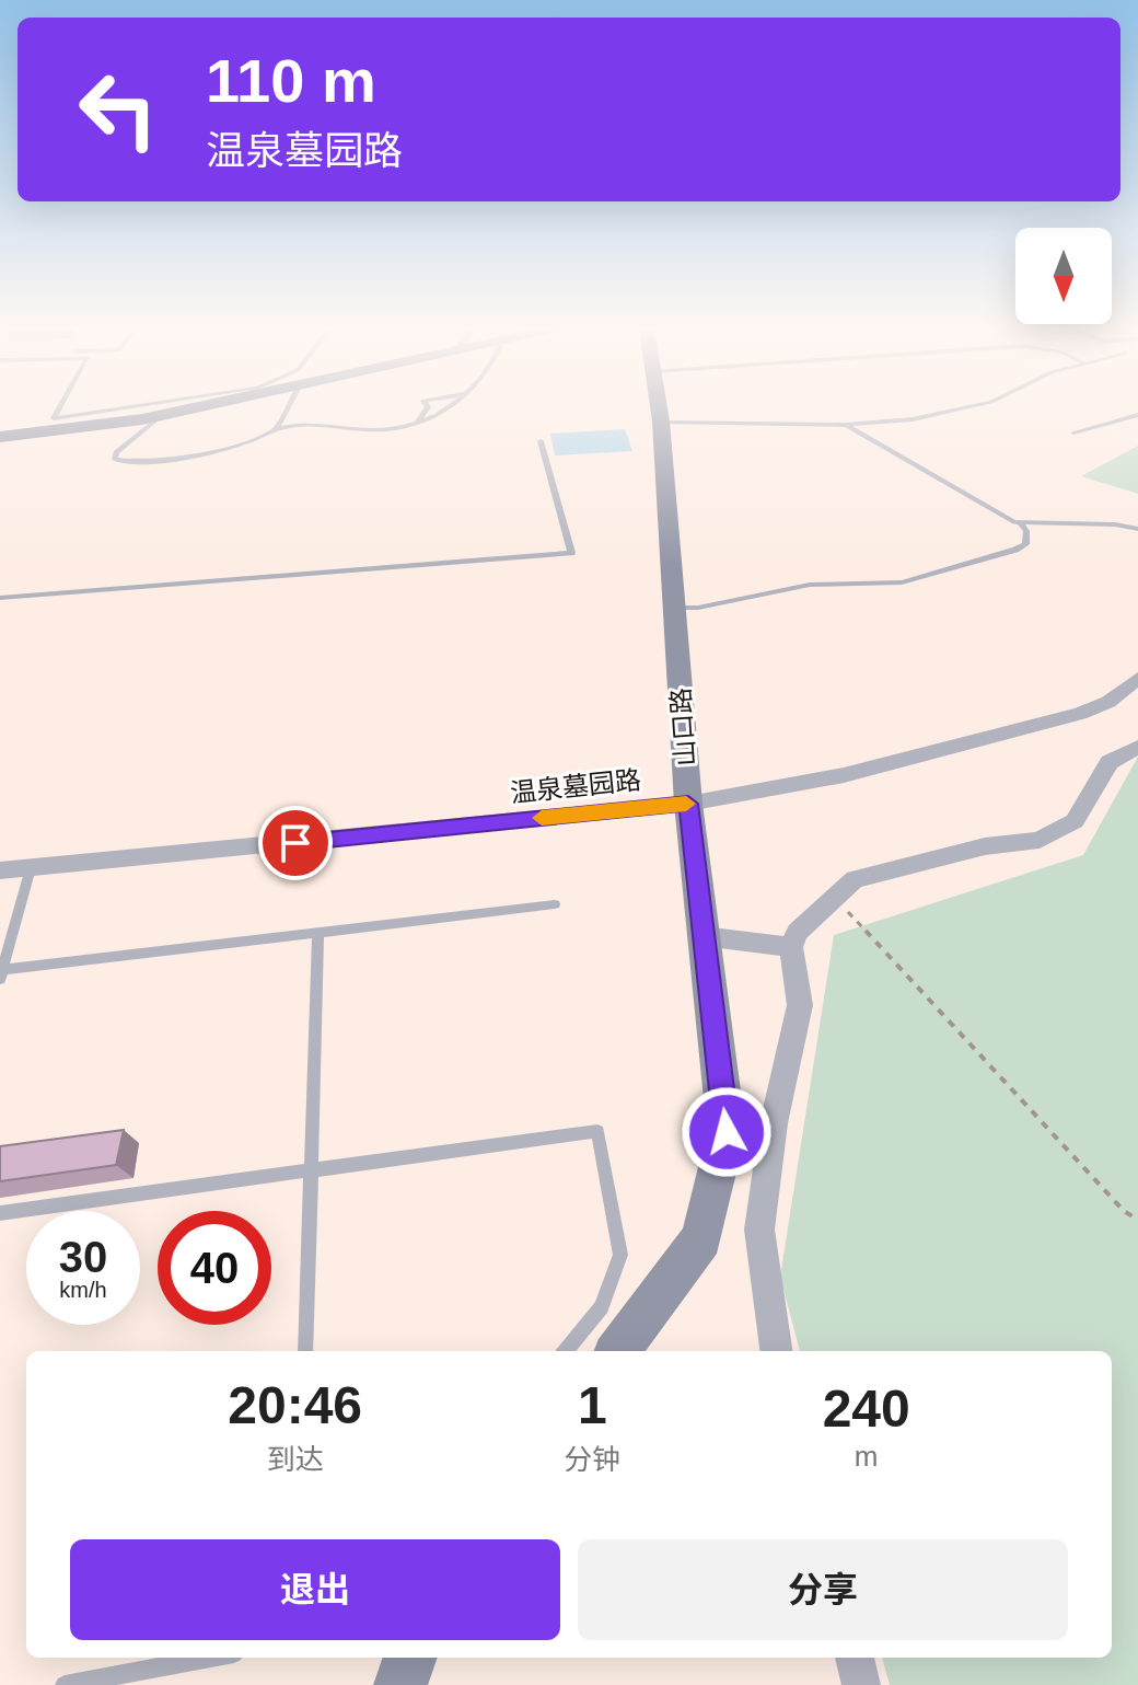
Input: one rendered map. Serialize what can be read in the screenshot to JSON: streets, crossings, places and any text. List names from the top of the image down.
{
  "streets": {
    "street": ["山口路", "温泉墓园路"]
  },
  "crossings": [
    ["山口路", "温泉墓园路"]
  ],
  "north": "bottom",
  "page": {
    "turn": ["110 m", "温泉墓园路"],
    "speed": "30 km/h",
    "limit": "40",
    "eta": [
      "20:46",
      "到达",
      "1",
      "分钟",
      "240",
      "m"
    ],
    "buttons": ["退出", "分享"]
  }
}
